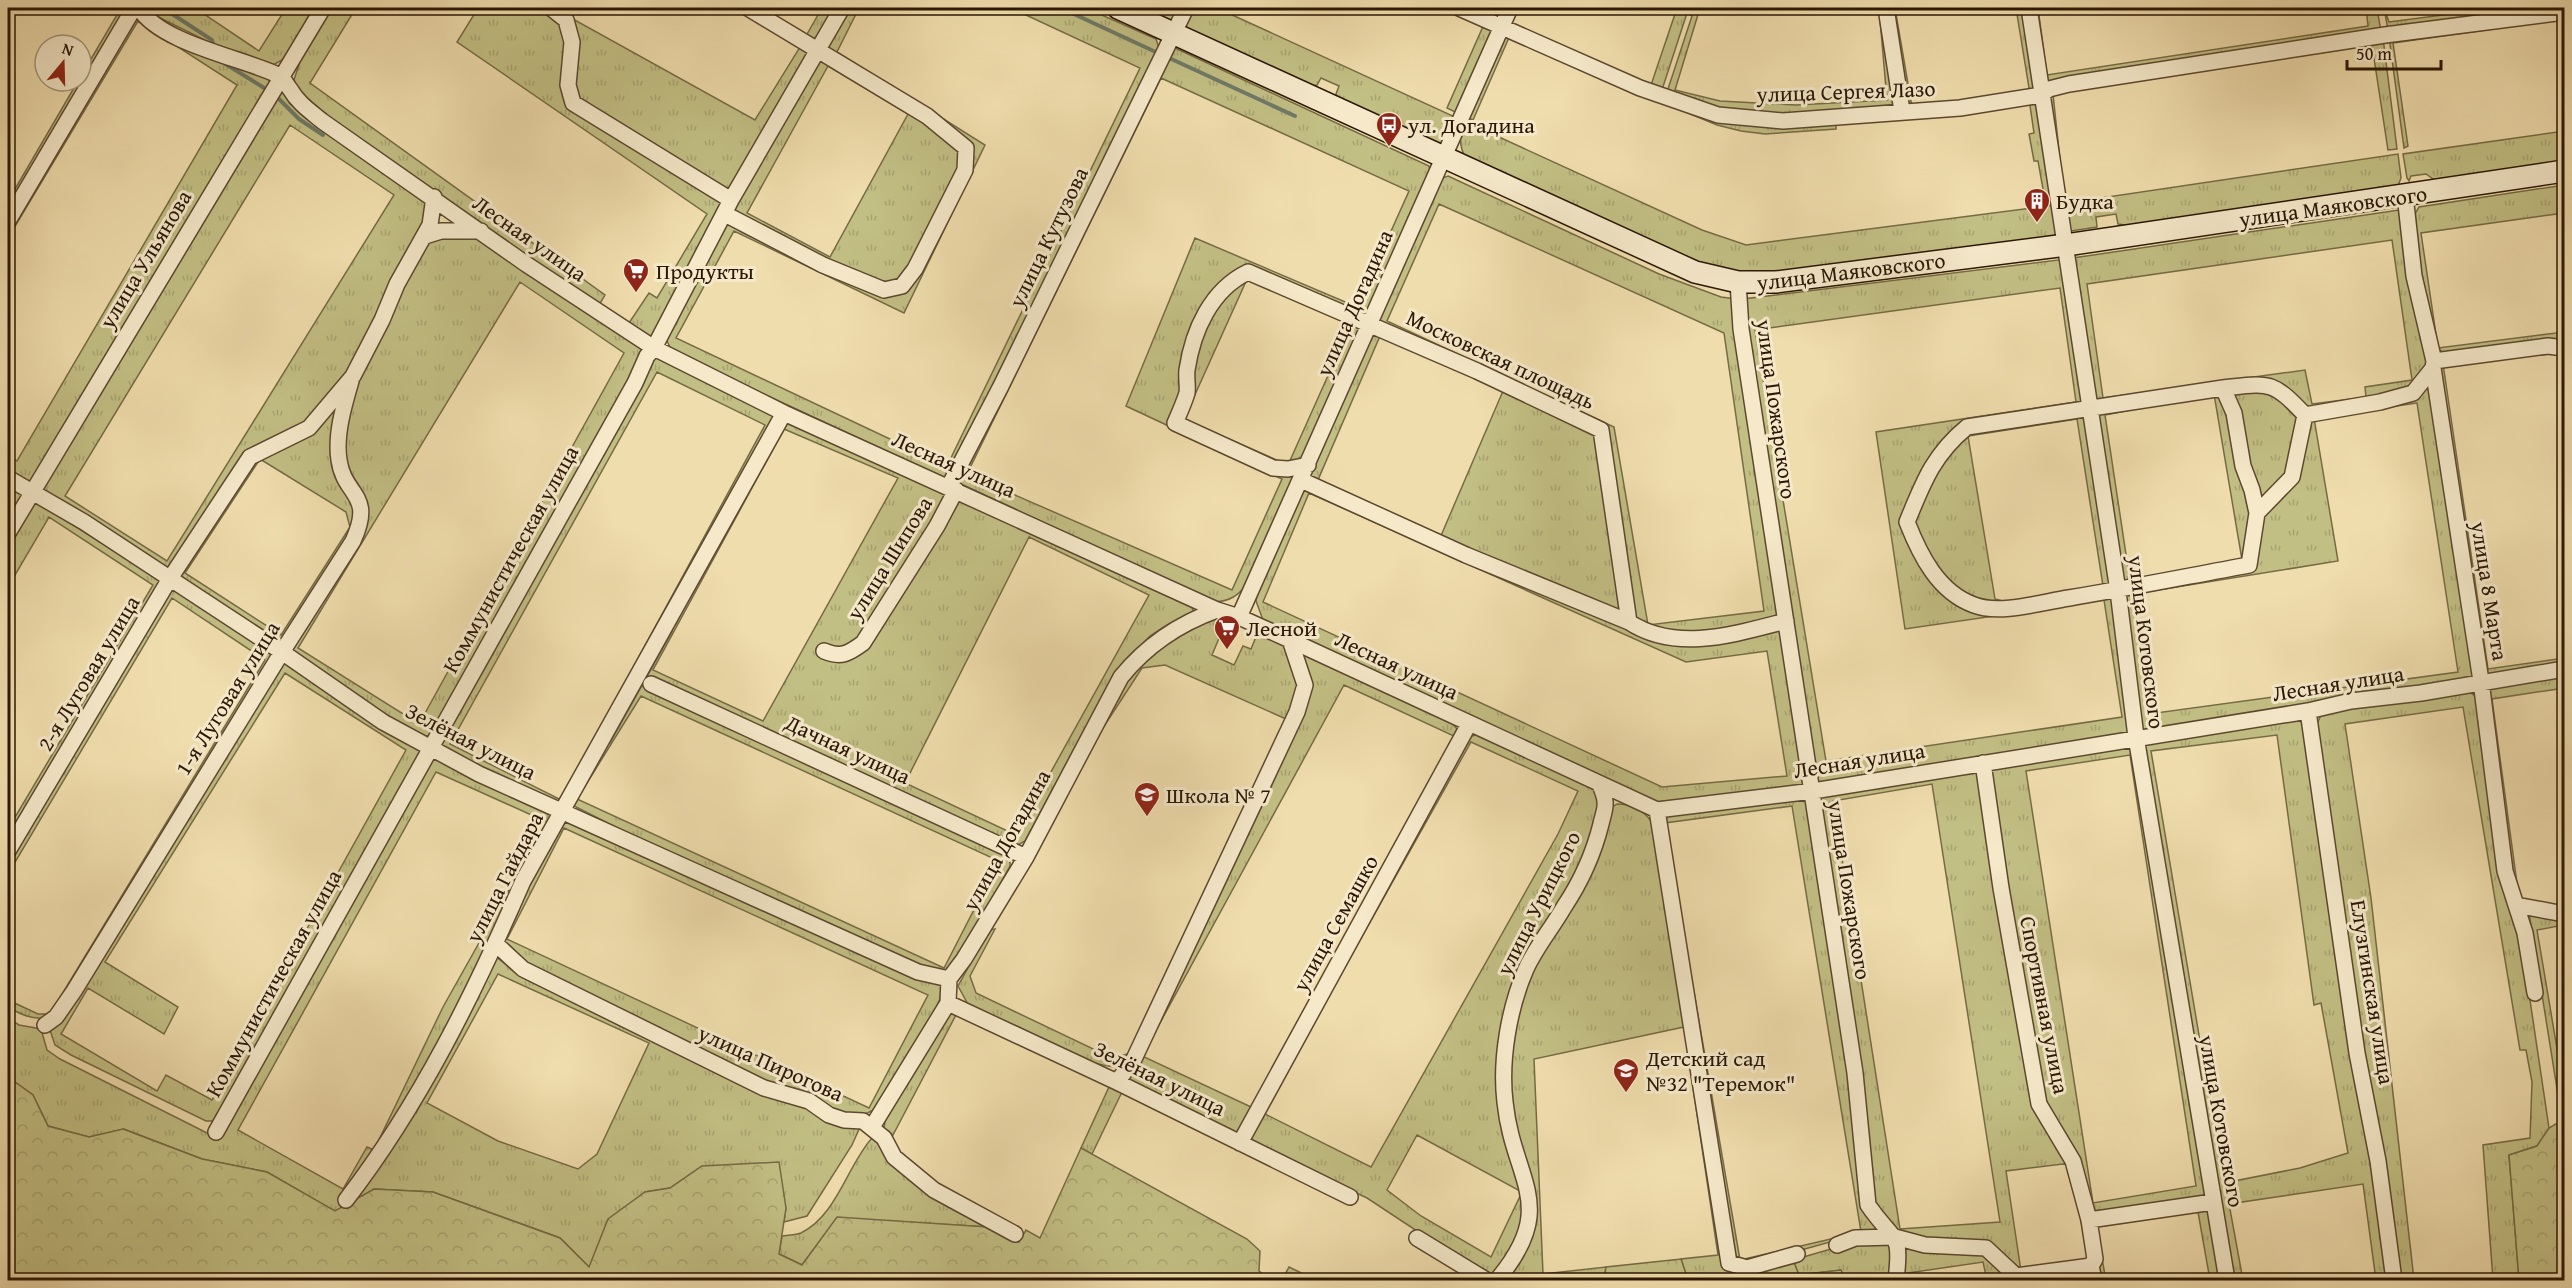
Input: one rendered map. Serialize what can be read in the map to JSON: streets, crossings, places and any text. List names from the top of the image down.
{
  "streets": {
    "main road": ["улица Маяковского"],
    "street": [
      "улица Сергея Лазо",
      "улица Кутузова",
      "Лесная улица",
      "улица Ульянова",
      "улица Догадина",
      "Московская площадь",
      "улица Пожарского",
      "улица Шипова",
      "Коммунистическая улица",
      "улица 8 Марта",
      "улица Котовского",
      "2-я Луговая улица",
      "1-я Луговая улица",
      "Зелёная улица",
      "Дачная улица",
      "улица Гайдара",
      "улица Урицкого",
      "улица Семашко",
      "Елузгинская улица",
      "Спортивная улица",
      "улица Пирогова"
    ]
  },
  "crossings": [
    ["улица Сергея Лазо", "улица Догадина"],
    ["улица Сергея Лазо", "улица Котовского"],
    ["улица Маяковского", "улица Кутузова"],
    ["улица Маяковского", "улица Догадина"],
    ["улица Маяковского", "улица Пожарского"],
    ["улица Маяковского", "улица 8 Марта"],
    ["улица Маяковского", "улица Котовского"],
    ["улица Кутузова", "Лесная улица"],
    ["улица Кутузова", "улица Шипова"],
    ["Лесная улица", "улица Ульянова"],
    ["Лесная улица", "улица Догадина"],
    ["Лесная улица", "улица Пожарского"],
    ["Лесная улица", "улица Шипова"],
    ["Лесная улица", "Коммунистическая улица"],
    ["Лесная улица", "улица 8 Марта"],
    ["Лесная улица", "улица Котовского"],
    ["Лесная улица", "1-я Луговая улица"],
    ["Лесная улица", "улица Гайдара"],
    ["Лесная улица", "улица Семашко"],
    ["Лесная улица", "Елузгинская улица"],
    ["Лесная улица", "Спортивная улица"],
    ["улица Ульянова", "Зелёная улица"],
    ["улица Догадина", "Московская площадь"],
    ["улица Догадина", "Зелёная улица"],
    ["улица Догадина", "Дачная улица"],
    ["Коммунистическая улица", "Зелёная улица"],
    ["2-я Луговая улица", "1-я Луговая улица"],
    ["2-я Луговая улица", "Зелёная улица"],
    ["1-я Луговая улица", "Зелёная улица"],
    ["Зелёная улица", "улица Гайдара"],
    ["Зелёная улица", "улица Семашко"],
    ["улица Гайдара", "улица Пирогова"]
  ],
  "places": {
    "bus stop": ["ул. Догадина"],
    "building": ["Будка"],
    "supermarket": ["Продукты", "Лесной"],
    "school or university": ["Школа № 7", "Детский сад №32 \"Теремок\""]
  },
  "scale_bar": "50 m",
  "north": "top"
}
